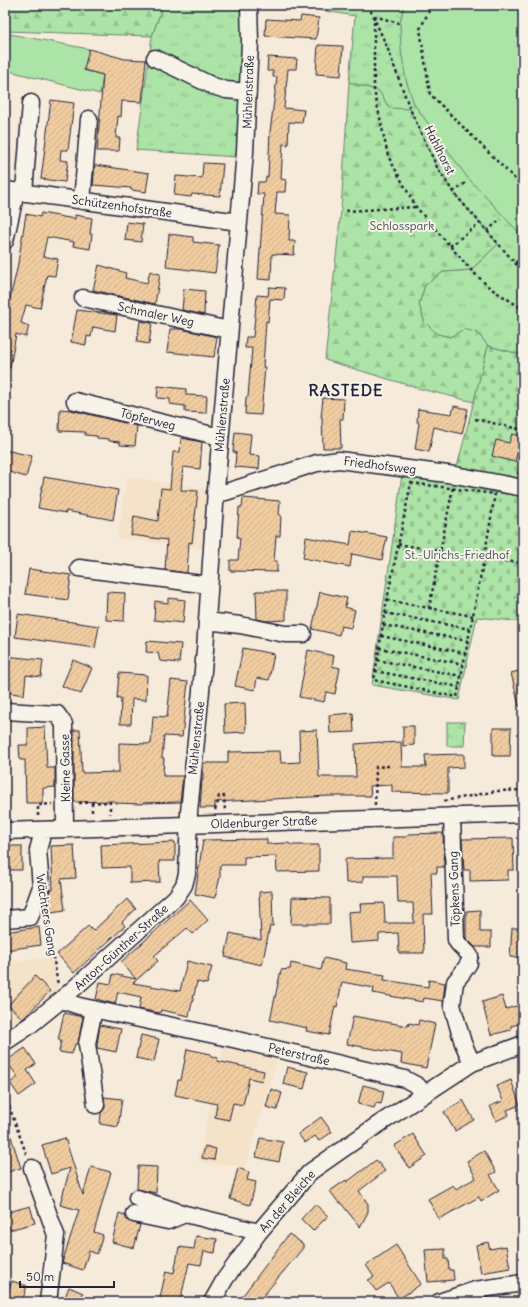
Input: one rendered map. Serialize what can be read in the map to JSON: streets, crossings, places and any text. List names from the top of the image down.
{
  "streets": {
    "street": [
      "Mühlenstraße",
      "Schützenhofstraße",
      "Schmaler Weg",
      "Töpferweg",
      "Friedhofsweg",
      "Kleine Gasse",
      "Oldenburger Straße",
      "Töpkens Gang",
      "Wächters Gang",
      "Anton-Günther-Straße",
      "Peterstraße",
      "An der Bleiche"
    ],
    "path": ["Hahlhorst"]
  },
  "crossings": [
    ["Mühlenstraße", "Schützenhofstraße"],
    ["Mühlenstraße", "Schmaler Weg"],
    ["Mühlenstraße", "Töpferweg"],
    ["Mühlenstraße", "Friedhofsweg"],
    ["Mühlenstraße", "Oldenburger Straße"],
    ["Mühlenstraße", "Anton-Günther-Straße"],
    ["Kleine Gasse", "Oldenburger Straße"],
    ["Oldenburger Straße", "Töpkens Gang"],
    ["Oldenburger Straße", "Wächters Gang"],
    ["Oldenburger Straße", "Anton-Günther-Straße"],
    ["Wächters Gang", "Anton-Günther-Straße"],
    ["Wächters Gang", "Peterstraße"],
    ["Anton-Günther-Straße", "Peterstraße"],
    ["Peterstraße", "An der Bleiche"]
  ],
  "districts": ["RASTEDE"],
  "parks": ["Schlosspark", "St.-Ulrichs-Friedhof"],
  "scale_bar": "50 m"
}
